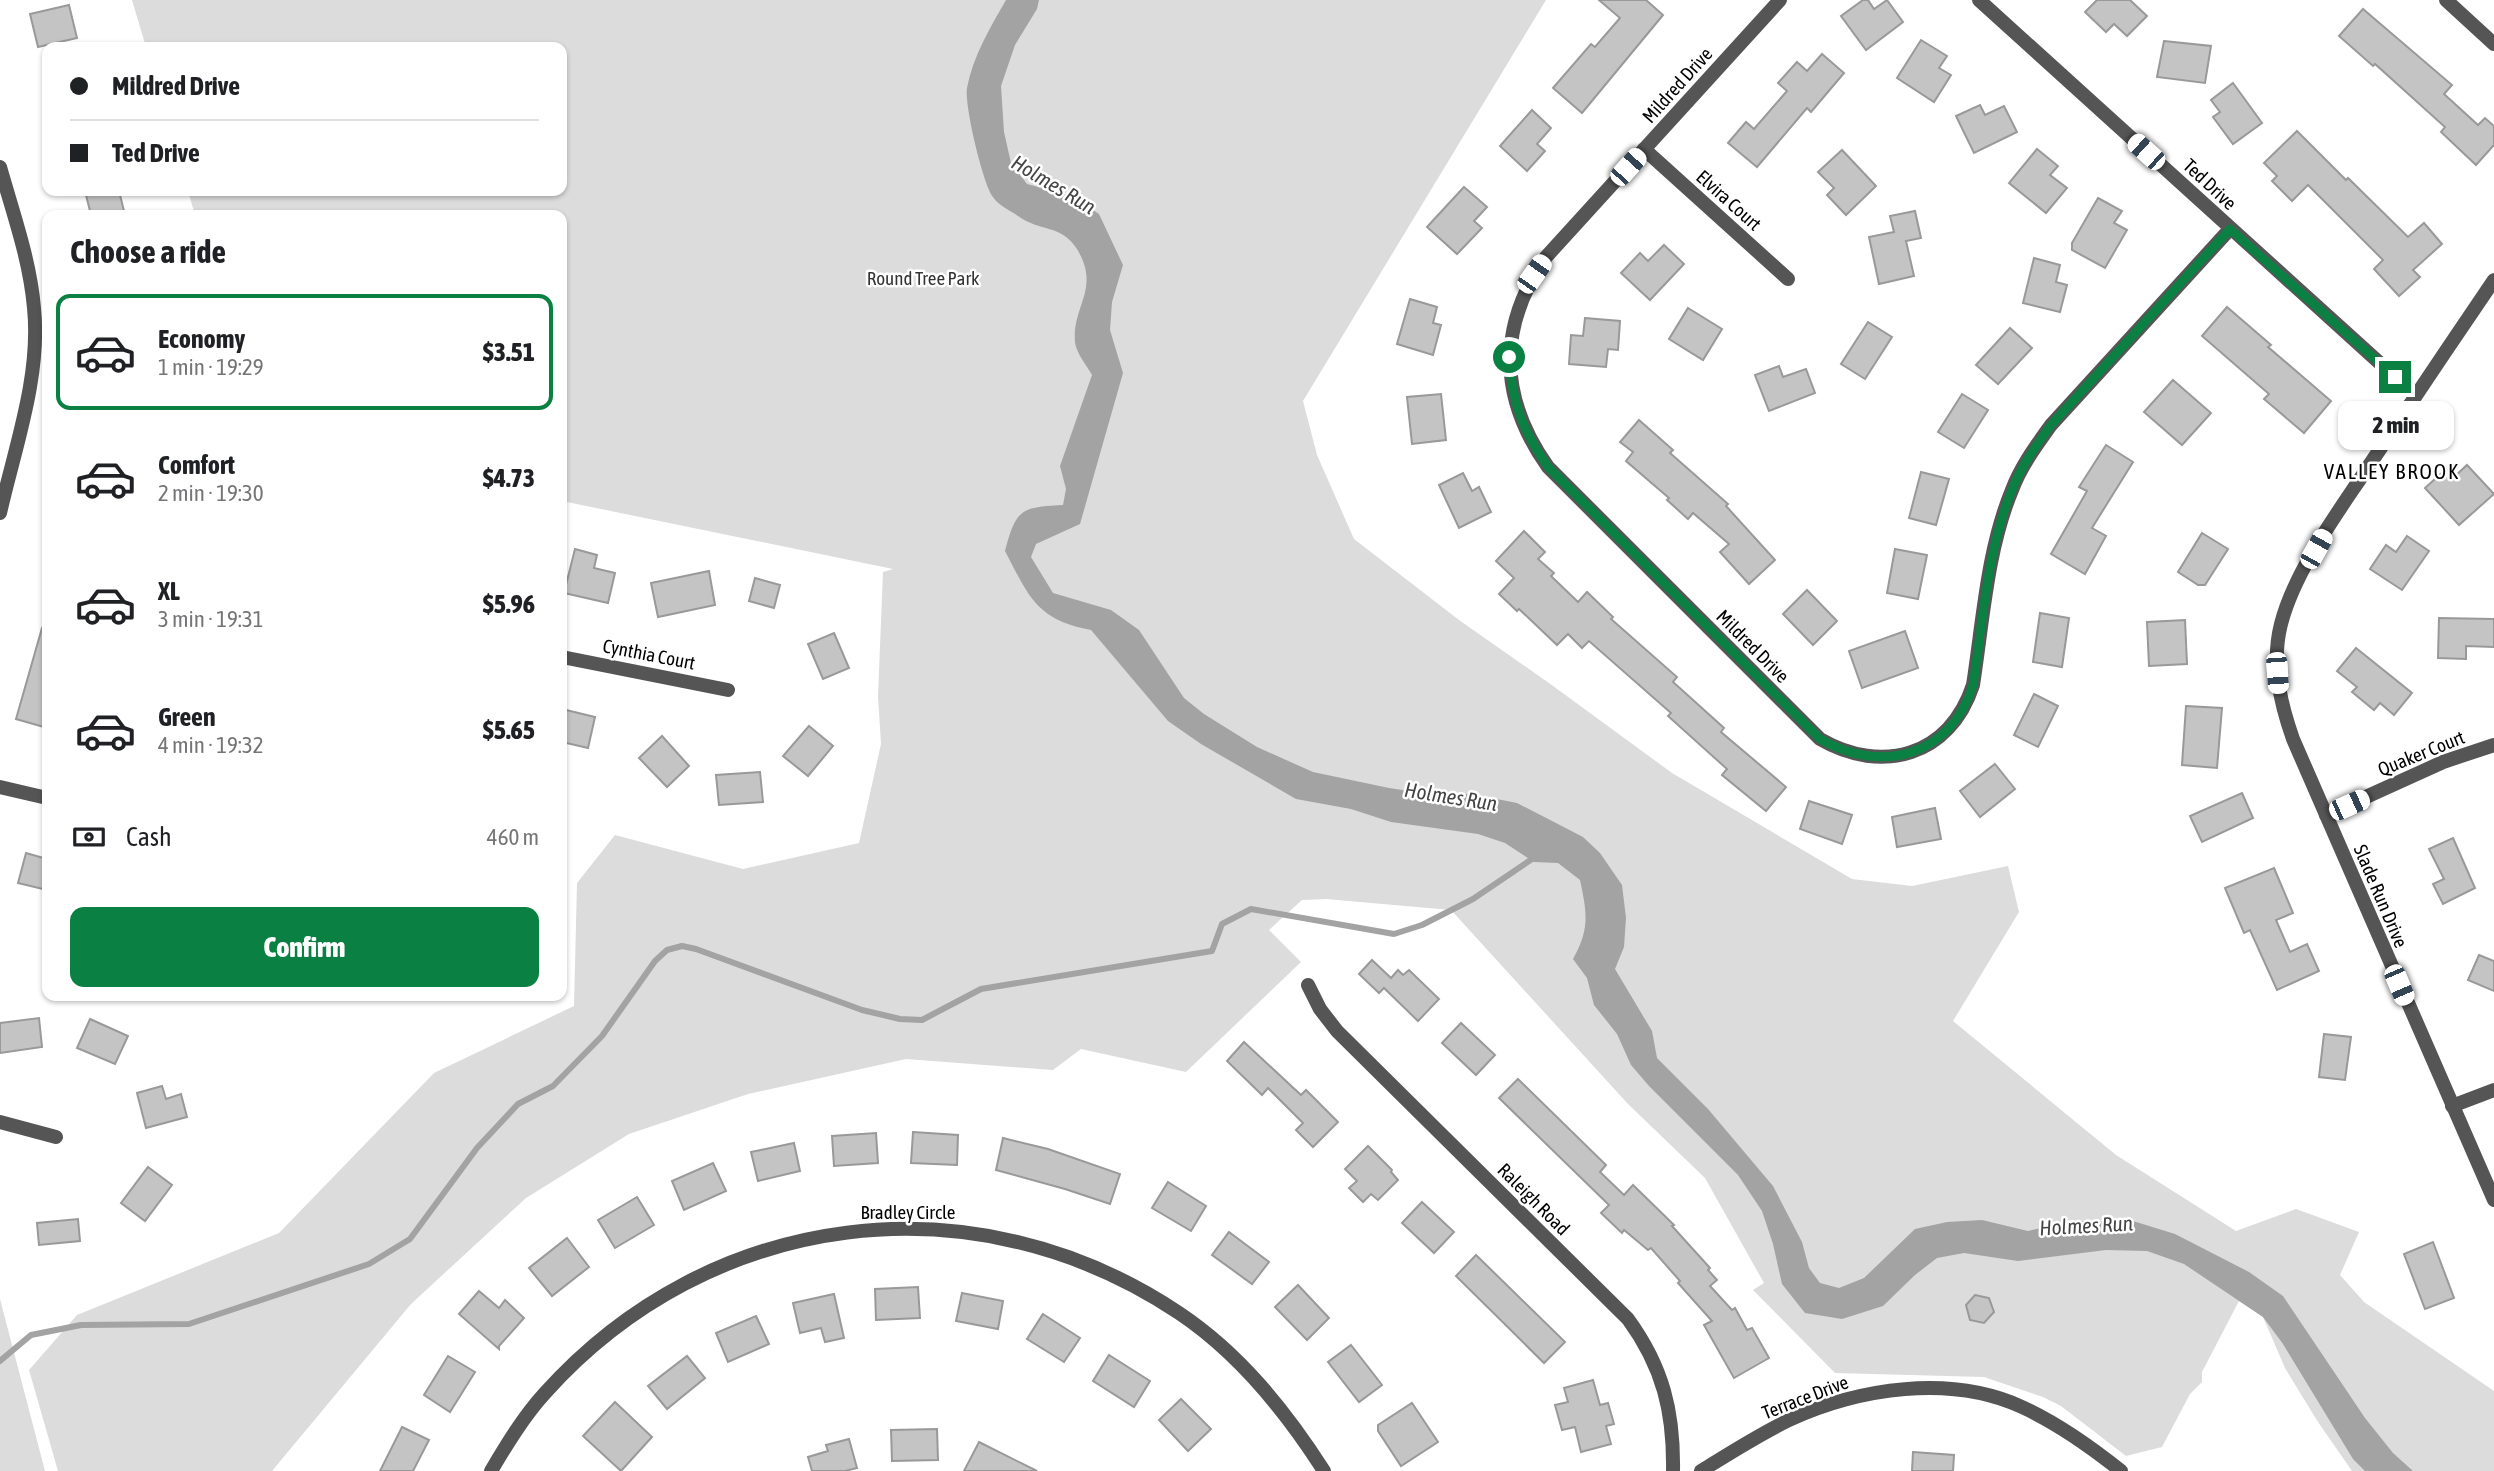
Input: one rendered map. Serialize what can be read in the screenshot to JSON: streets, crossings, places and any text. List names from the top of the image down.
{
  "streets": {
    "street": [
      "Mildred Drive",
      "Ted Drive",
      "Elvira Court",
      "Cynthia Court",
      "Quaker Court",
      "Slade Run Drive",
      "Raleigh Road",
      "Bradley Circle",
      "Terrace Drive"
    ]
  },
  "crossings": [
    ["Mildred Drive", "Ted Drive"],
    ["Mildred Drive", "Elvira Court"],
    ["Ted Drive", "Slade Run Drive"],
    ["Quaker Court", "Slade Run Drive"]
  ],
  "districts": ["VALLEY BROOK"],
  "water": ["Holmes Run"],
  "parks": ["Round Tree Park"],
  "page": {
    "banner": ["Mildred Drive", "Ted Drive"],
    "heading": "Choose a ride",
    "list": [
      {
        "name": "Economy",
        "note": "1 min · 19:29",
        "value": "$3.51"
      },
      {
        "name": "Comfort",
        "note": "2 min · 19:30",
        "value": "$4.73"
      },
      {
        "name": "XL",
        "note": "3 min · 19:31",
        "value": "$5.96"
      },
      {
        "name": "Green",
        "note": "4 min · 19:32",
        "value": "$5.65"
      }
    ],
    "bubble": "2 min",
    "pay": ["Cash", "460 m"],
    "buttons": "Confirm"
  }
}
